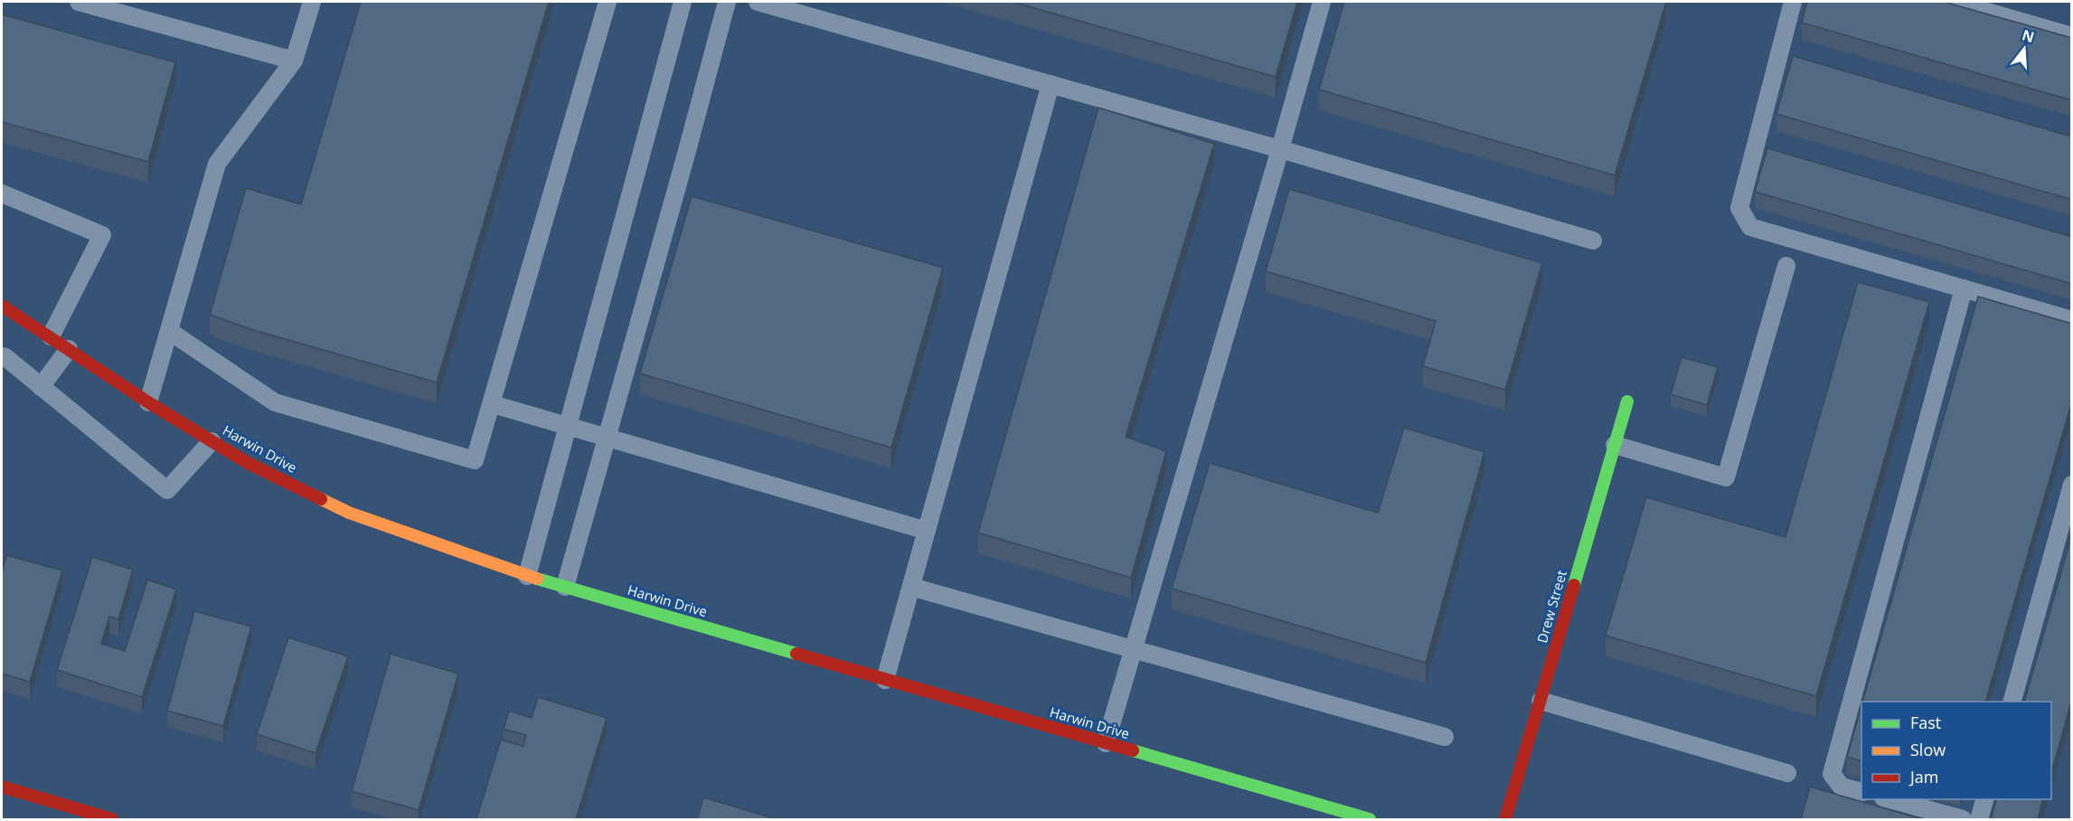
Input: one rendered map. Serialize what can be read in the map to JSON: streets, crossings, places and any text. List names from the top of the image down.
{
  "streets": {
    "main road": ["Harwin Drive", "Drew Street"]
  },
  "legend": ["Fast", "Slow", "Jam"],
  "north": "top"
}
